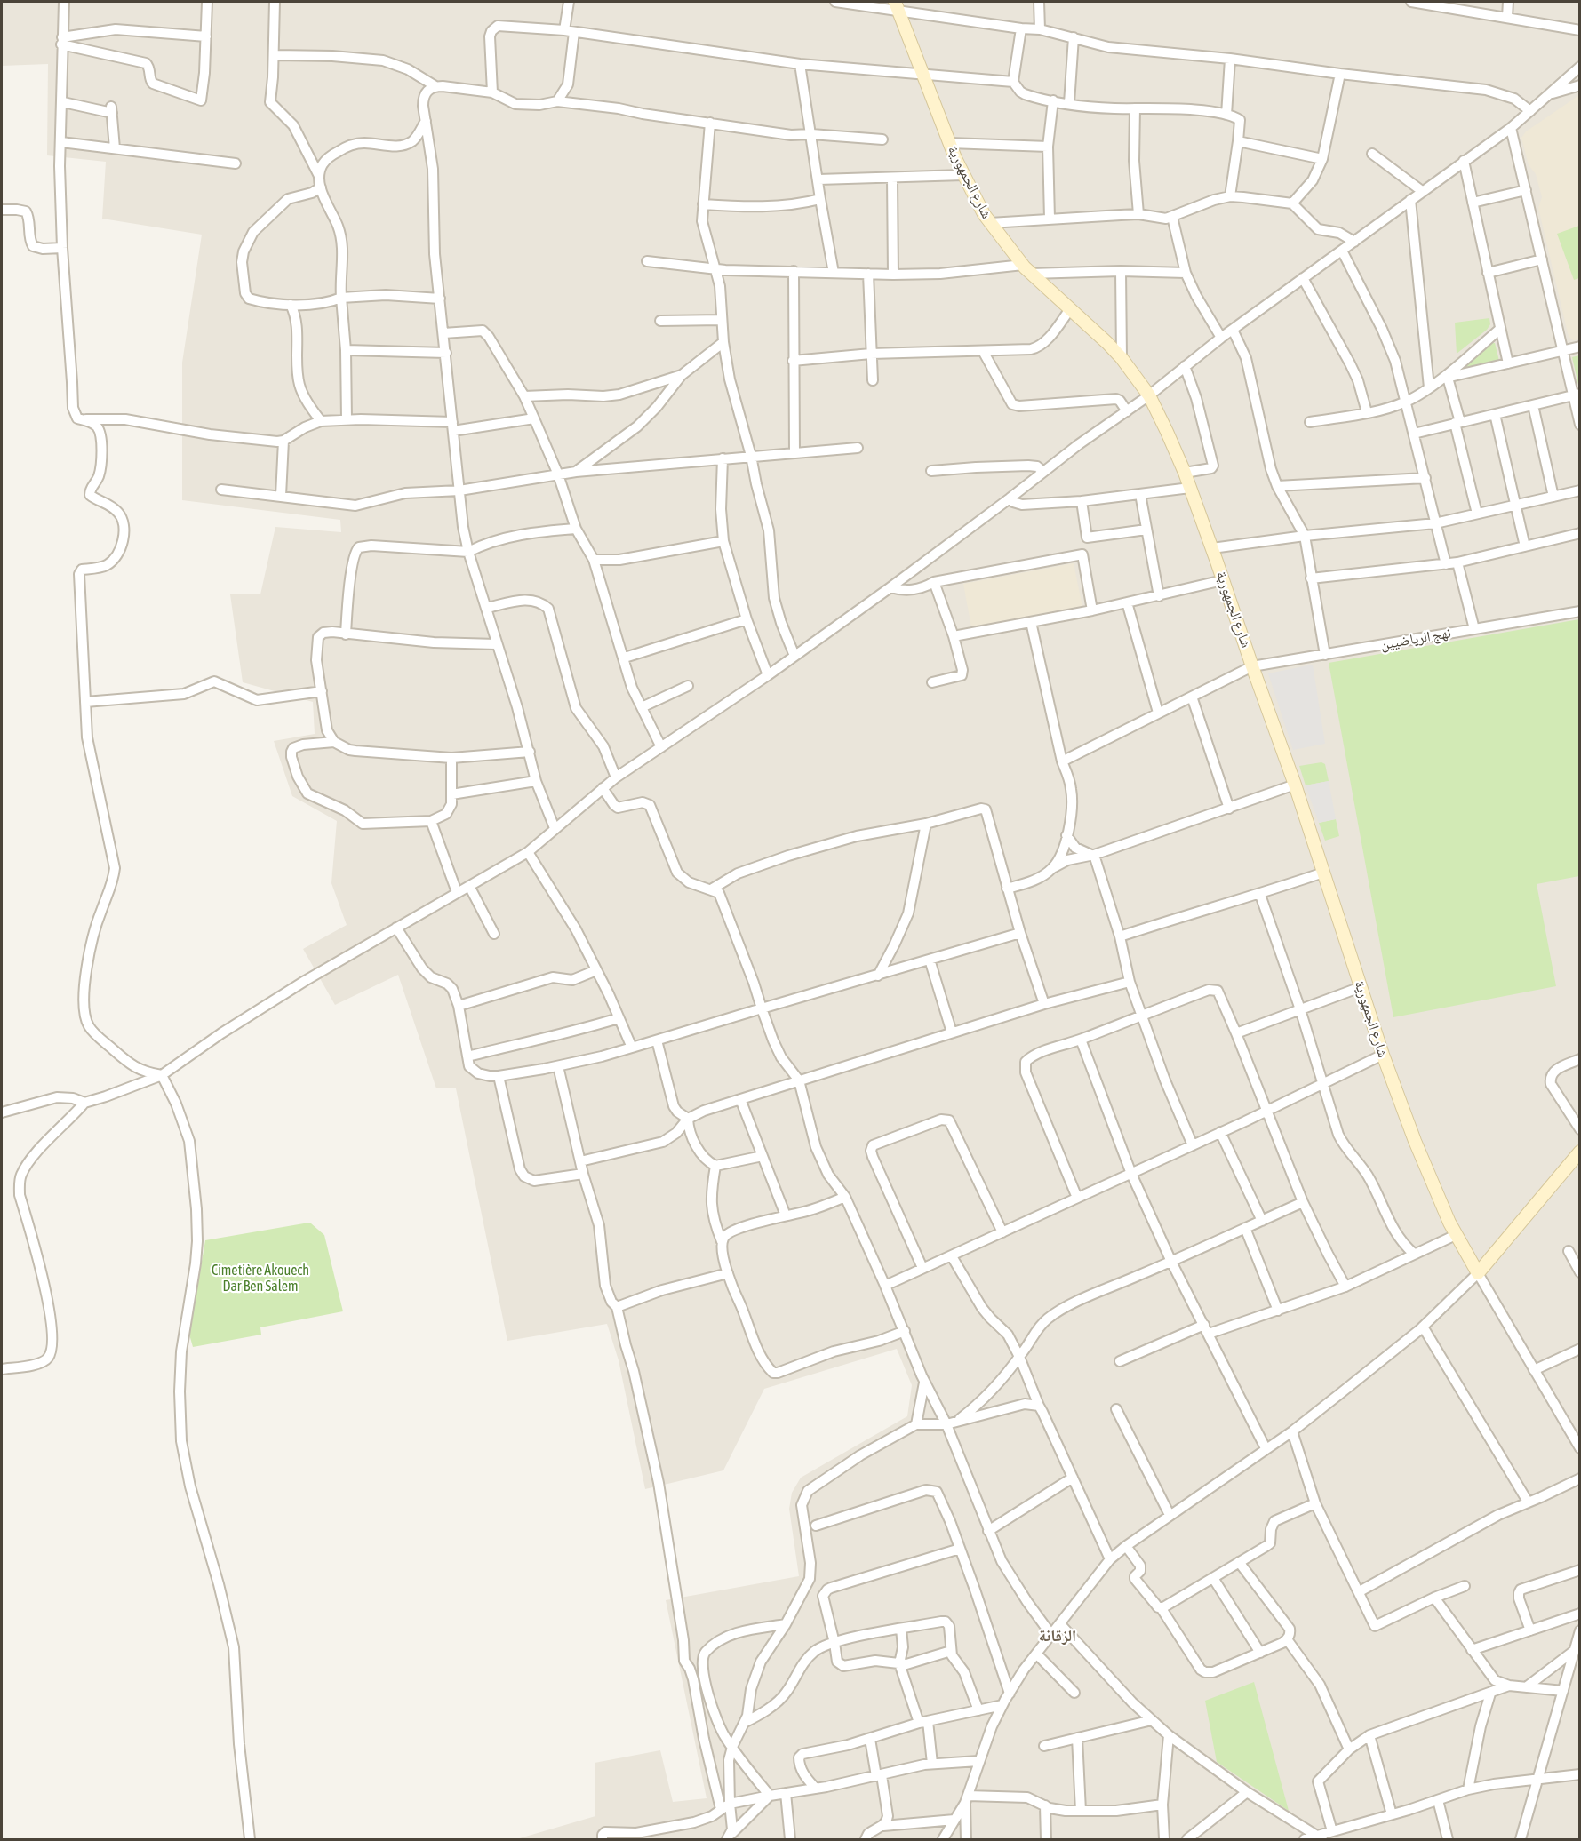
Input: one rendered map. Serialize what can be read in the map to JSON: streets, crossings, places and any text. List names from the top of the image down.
{
  "streets": {
    "main road": ["شارع الجمهورية"],
    "street": ["نهج الرياضيين"]
  },
  "crossings": [
    ["شارع الجمهورية", "نهج الرياضيين"]
  ],
  "districts": ["الزقانة"],
  "parks": ["Cimetière Akouech Dar Ben Salem"]
}
